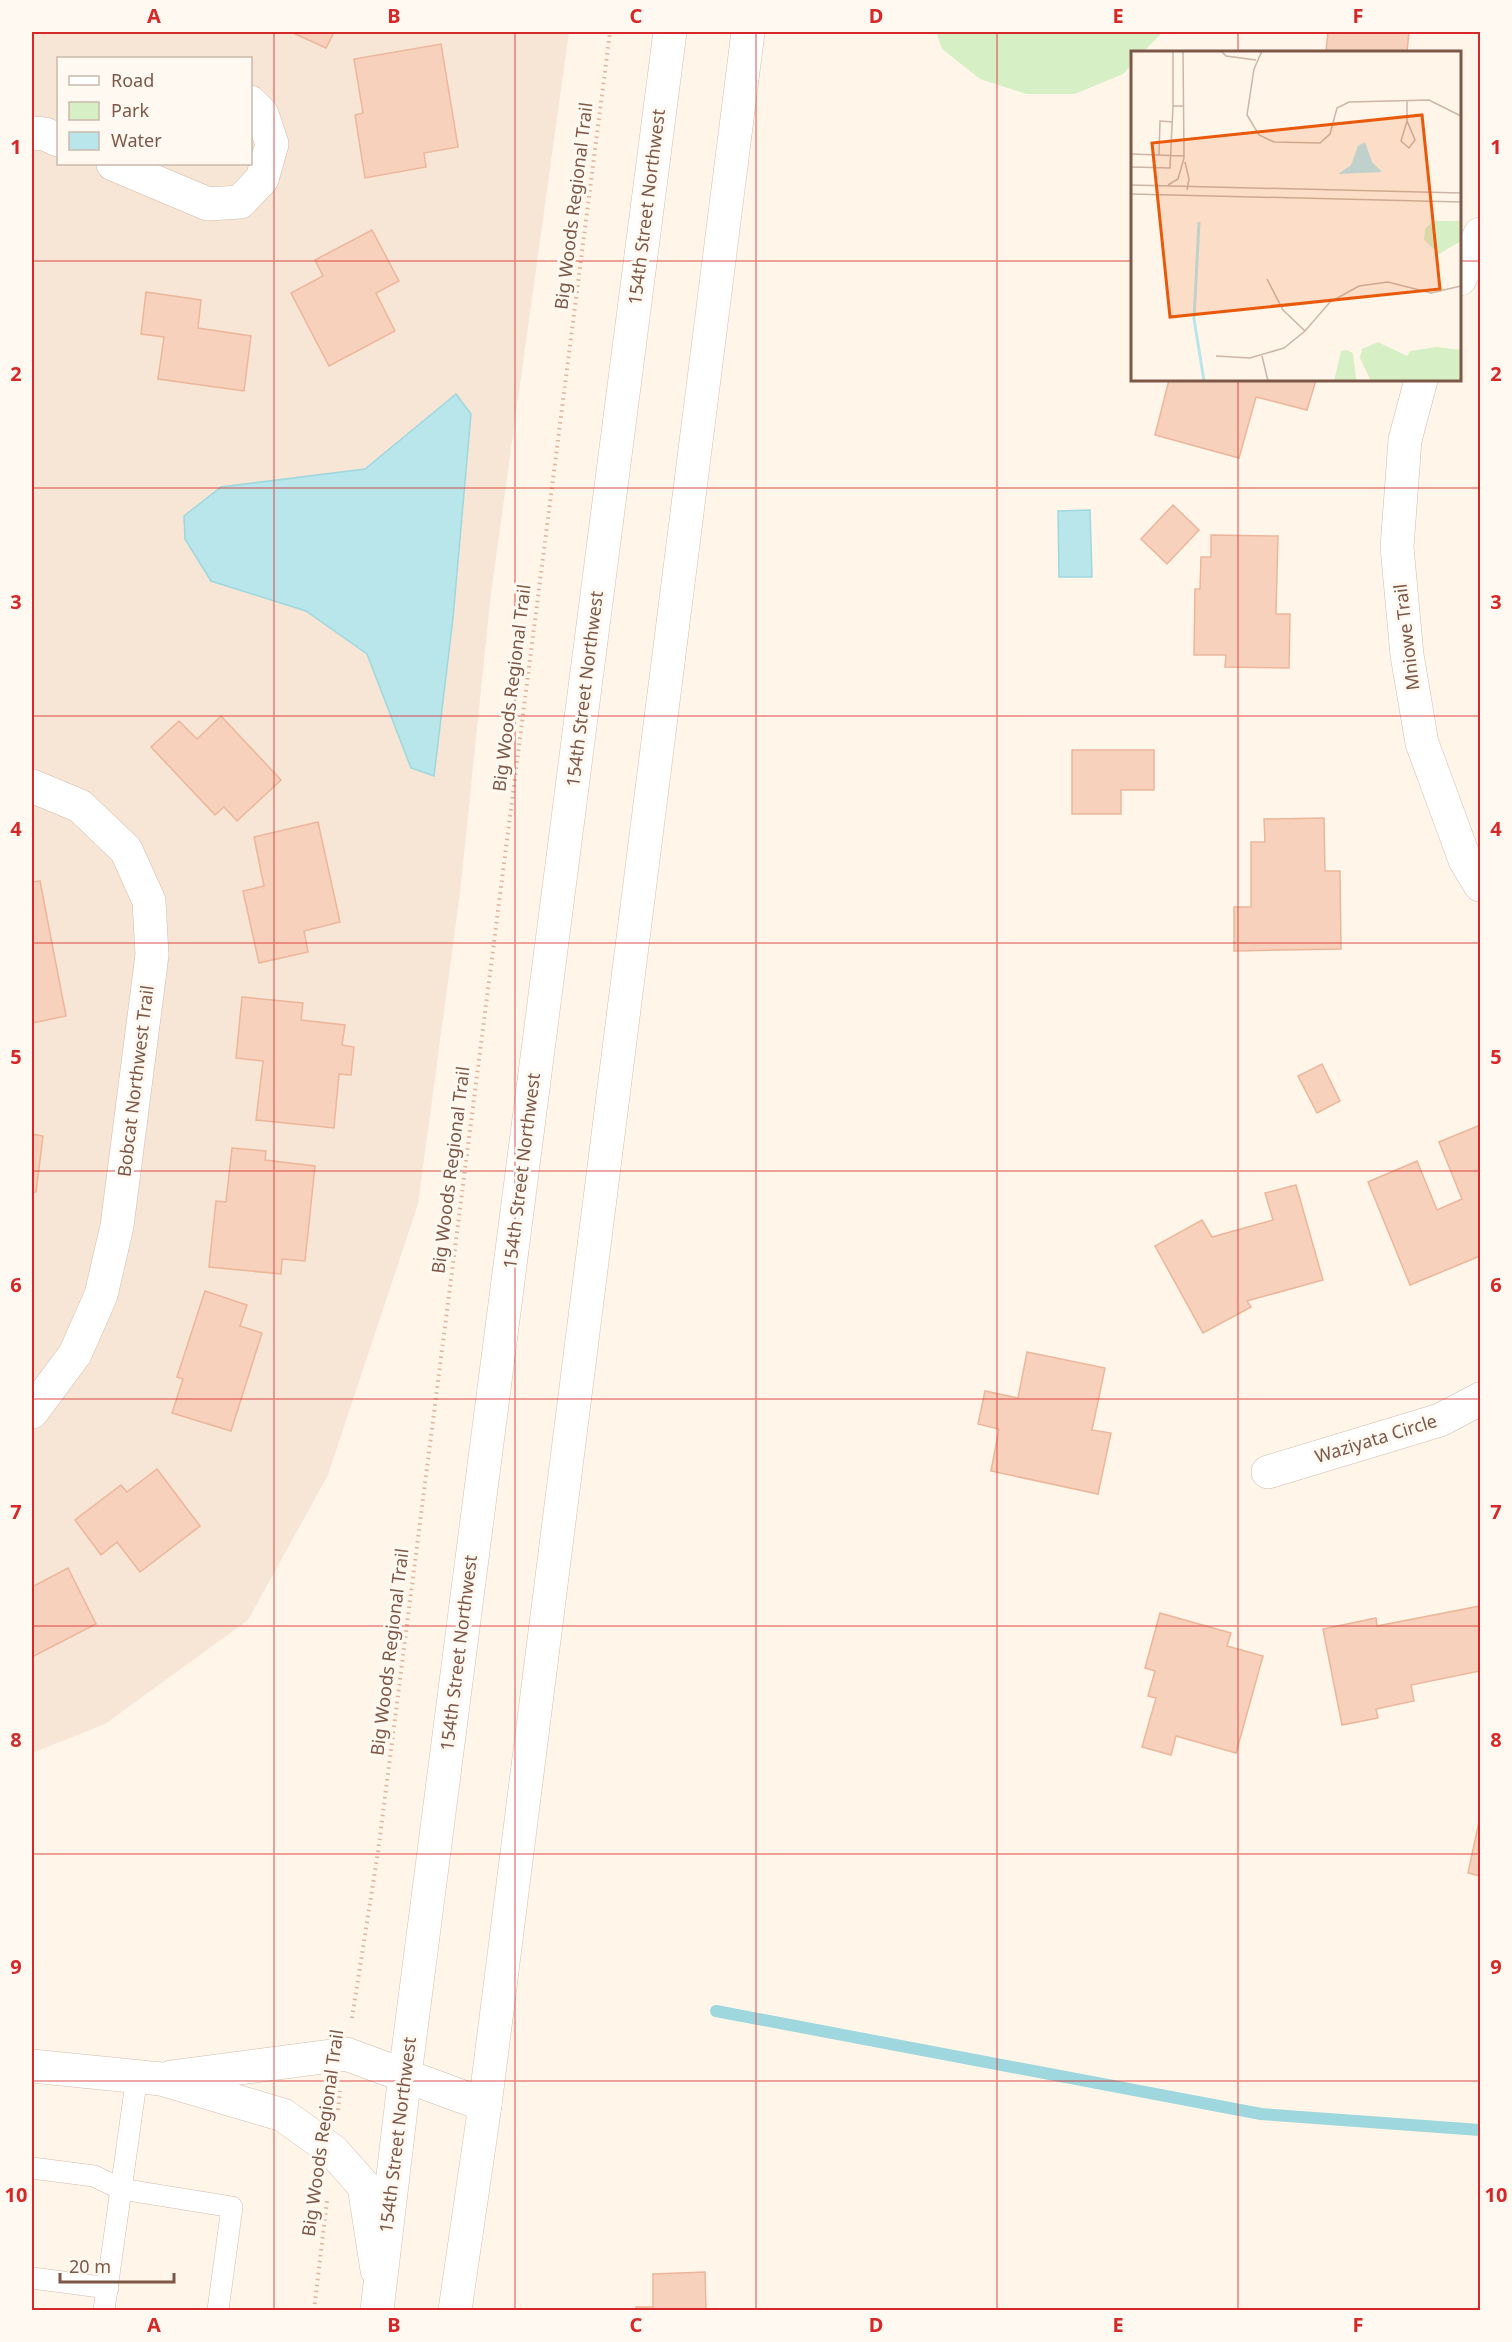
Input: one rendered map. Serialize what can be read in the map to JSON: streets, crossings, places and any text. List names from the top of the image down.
{
  "streets": {
    "street": [
      "154th Street Northwest",
      "Mniowe Trail",
      "Bobcat Northwest Trail",
      "Waziyata Circle"
    ],
    "path": ["Big Woods Regional Trail"]
  },
  "legend": ["Road", "Park", "Water"],
  "scale_bar": "20 m",
  "grid": {
    "columns": [
      "A",
      "B",
      "C",
      "D",
      "E",
      "F"
    ],
    "rows": [
      "1",
      "2",
      "3",
      "4",
      "5",
      "6",
      "7",
      "8",
      "9",
      "10"
    ]
  }
}
